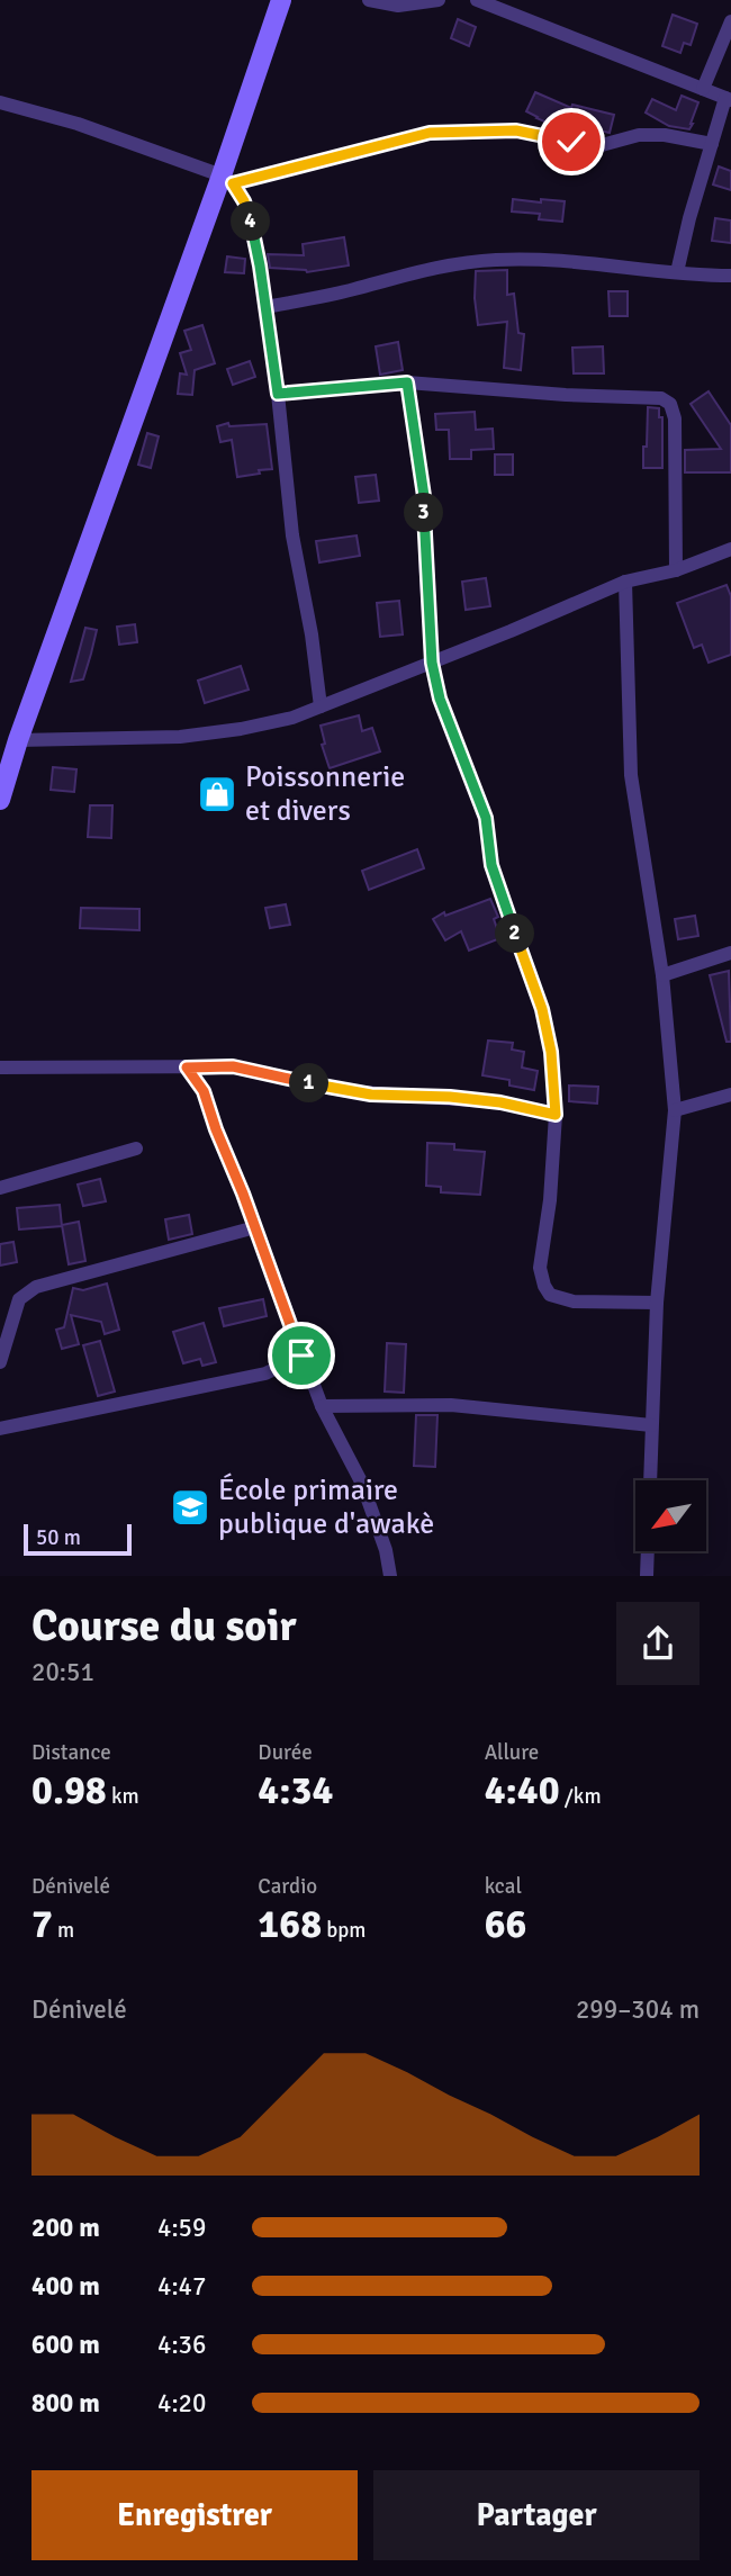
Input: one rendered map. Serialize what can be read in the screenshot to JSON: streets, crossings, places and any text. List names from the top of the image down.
{
  "places": {
    "shop": ["Poissonnerie et divers"],
    "school or university": ["École primaire publique d'awakè"]
  },
  "scale_bar": "50 m",
  "north": "bottom left",
  "page": {
    "pins": [
      "4",
      "3",
      "2",
      "1"
    ],
    "scale": "50 m",
    "heading": ["Course du soir", "20:51"],
    "stats": [
      ["Distance", "0.98 km"],
      ["Durée", "4:34"],
      ["Allure", "4:40 /km"],
      ["Dénivelé", "7 m"],
      ["Cardio", "168 bpm"],
      ["kcal", "66"]
    ],
    "chart": ["Dénivelé", "299–304 m"],
    "list": [
      {
        "name": "200 m",
        "note": "4:59"
      },
      {
        "name": "400 m",
        "note": "4:47"
      },
      {
        "name": "600 m",
        "note": "4:36"
      },
      {
        "name": "800 m",
        "note": "4:20"
      }
    ],
    "buttons": ["Enregistrer", "Partager"]
  }
}
